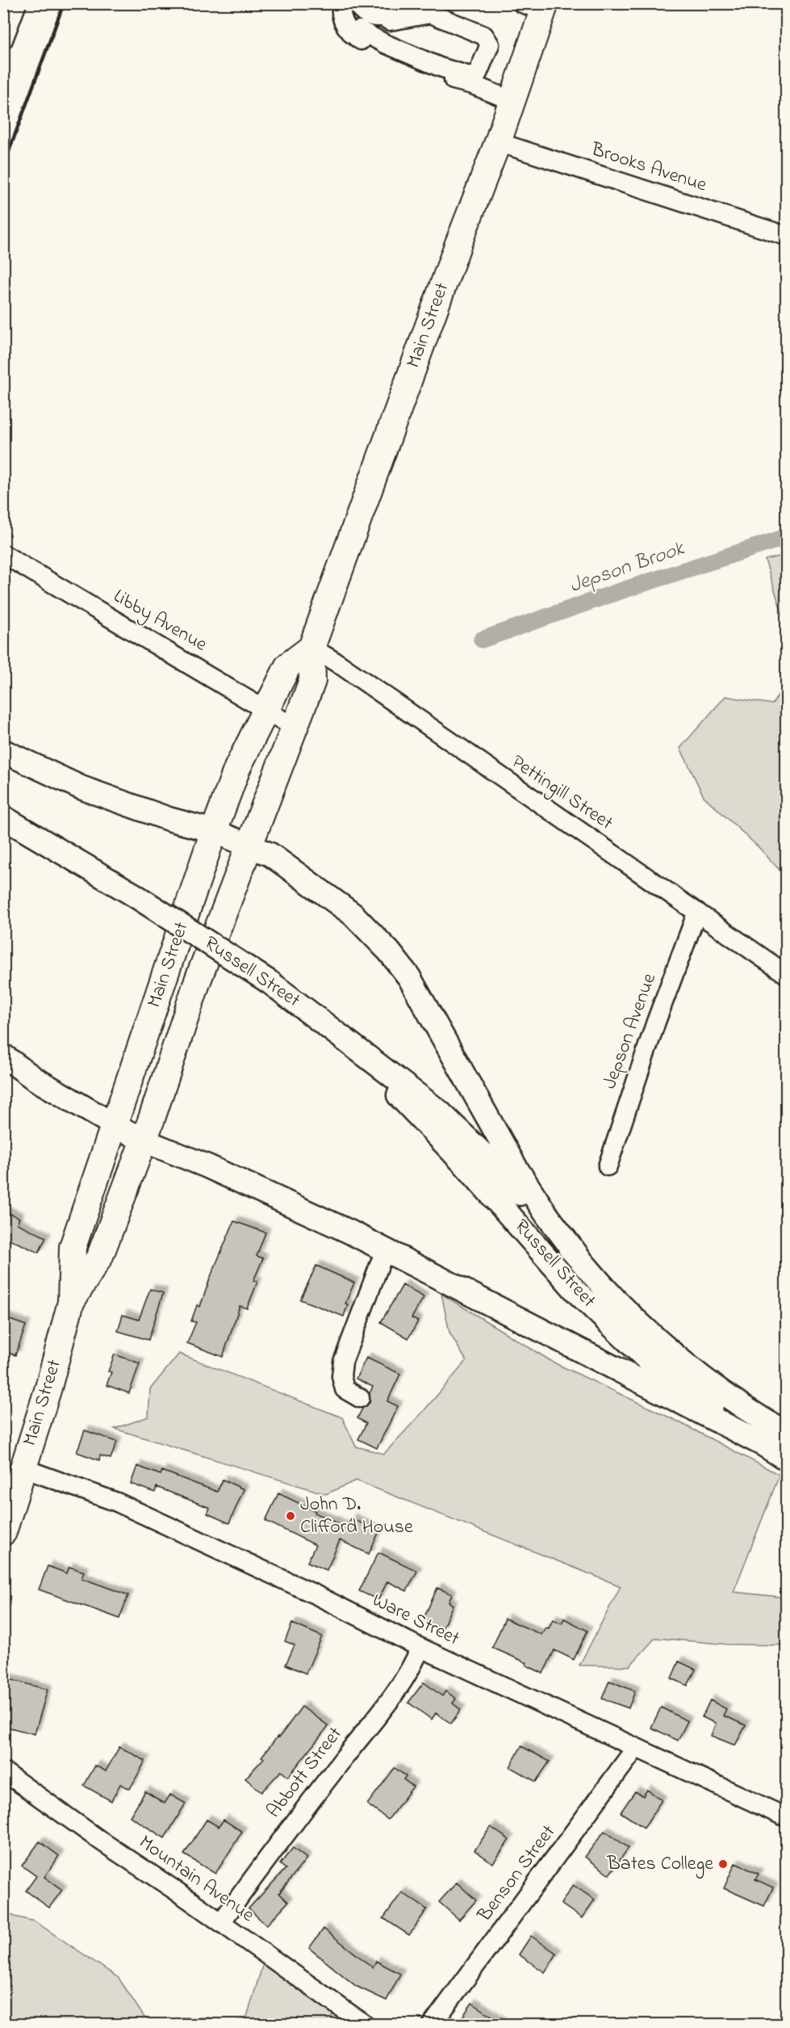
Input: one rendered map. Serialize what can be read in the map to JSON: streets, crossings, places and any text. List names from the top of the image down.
{
  "streets": {
    "highway": ["Main Street"],
    "main road": ["Russell Street"],
    "street": [
      "Brooks Avenue",
      "Libby Avenue",
      "Pettingill Street",
      "Jepson Avenue",
      "Ware Street",
      "Abbott Street",
      "Benson Street",
      "Mountain Avenue"
    ]
  },
  "crossings": [
    ["Brooks Avenue", "Main Street"],
    ["Main Street", "Libby Avenue"],
    ["Main Street", "Pettingill Street"],
    ["Main Street", "Ware Street"],
    ["Pettingill Street", "Jepson Avenue"],
    ["Ware Street", "Abbott Street"],
    ["Ware Street", "Benson Street"],
    ["Abbott Street", "Mountain Avenue"]
  ],
  "water": ["Jepson Brook"],
  "places": ["John D. Clifford House", "Bates College"]
}
